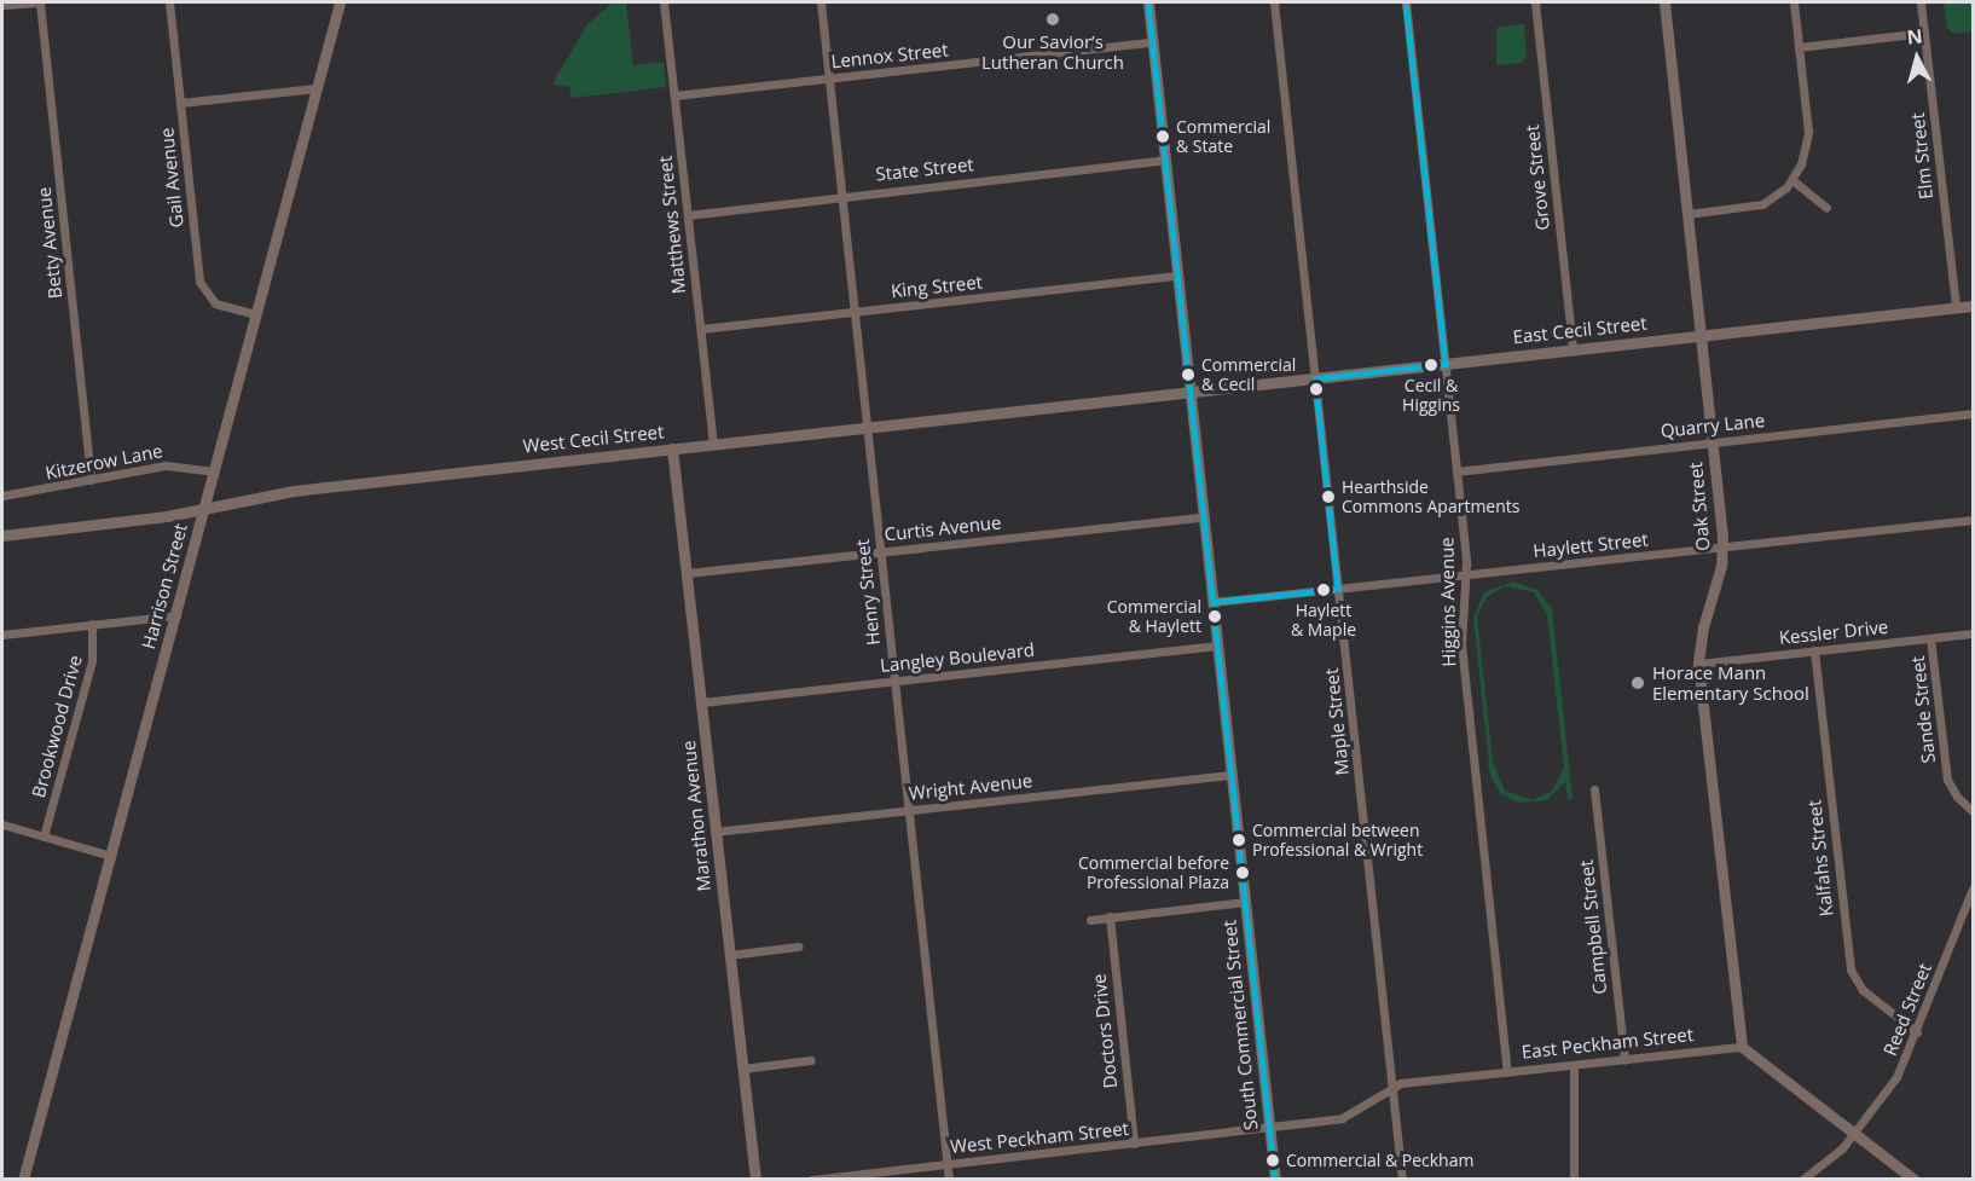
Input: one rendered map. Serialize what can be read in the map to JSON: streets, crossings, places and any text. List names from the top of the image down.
{
  "streets": {
    "main road": [
      "East Cecil Street",
      "West Cecil Street",
      "Oak Street",
      "Harrison Street",
      "Marathon Avenue",
      "South Commercial Street"
    ],
    "street": [
      "Lennox Street",
      "Elm Street",
      "State Street",
      "Gail Avenue",
      "Grove Street",
      "Matthews Street",
      "Betty Avenue",
      "King Street",
      "Quarry Lane",
      "Kitzerow Lane",
      "Curtis Avenue",
      "Haylett Street",
      "Henry Street",
      "Higgins Avenue",
      "Kessler Drive",
      "Langley Boulevard",
      "Sande Street",
      "Maple Street",
      "Brookwood Drive",
      "Wright Avenue",
      "Kalfahs Street",
      "Campbell Street",
      "Reed Street",
      "Doctors Drive",
      "East Peckham Street",
      "West Peckham Street"
    ]
  },
  "crossings": [
    ["Lennox Street", "Matthews Street"],
    ["Lennox Street", "Henry Street"],
    ["Lennox Street", "South Commercial Street"],
    ["Elm Street", "East Cecil Street"],
    ["State Street", "Matthews Street"],
    ["State Street", "Henry Street"],
    ["State Street", "South Commercial Street"],
    ["Gail Avenue", "Harrison Street"],
    ["Grove Street", "East Cecil Street"],
    ["Matthews Street", "King Street"],
    ["Matthews Street", "West Cecil Street"],
    ["Betty Avenue", "Kitzerow Lane"],
    ["King Street", "Henry Street"],
    ["King Street", "South Commercial Street"],
    ["East Cecil Street", "West Cecil Street"],
    ["East Cecil Street", "Oak Street"],
    ["East Cecil Street", "Higgins Avenue"],
    ["East Cecil Street", "Maple Street"],
    ["East Cecil Street", "South Commercial Street"],
    ["Quarry Lane", "Oak Street"],
    ["Quarry Lane", "Higgins Avenue"],
    ["West Cecil Street", "Henry Street"],
    ["West Cecil Street", "Marathon Avenue"],
    ["West Cecil Street", "South Commercial Street"],
    ["Kitzerow Lane", "Harrison Street"],
    ["Oak Street", "Haylett Street"],
    ["Oak Street", "Kessler Drive"],
    ["Oak Street", "East Peckham Street"],
    ["Curtis Avenue", "Henry Street"],
    ["Curtis Avenue", "Marathon Avenue"],
    ["Curtis Avenue", "South Commercial Street"],
    ["Haylett Street", "Higgins Avenue"],
    ["Haylett Street", "Maple Street"],
    ["Haylett Street", "South Commercial Street"],
    ["Henry Street", "Langley Boulevard"],
    ["Henry Street", "Wright Avenue"],
    ["Henry Street", "West Peckham Street"],
    ["Higgins Avenue", "East Peckham Street"],
    ["Kessler Drive", "Sande Street"],
    ["Kessler Drive", "Kalfahs Street"],
    ["Langley Boulevard", "Marathon Avenue"],
    ["Langley Boulevard", "South Commercial Street"],
    ["Maple Street", "East Peckham Street"],
    ["Wright Avenue", "Marathon Avenue"],
    ["Wright Avenue", "South Commercial Street"],
    ["Kalfahs Street", "Reed Street"],
    ["Campbell Street", "East Peckham Street"],
    ["South Commercial Street", "East Peckham Street"],
    ["South Commercial Street", "West Peckham Street"],
    ["Doctors Drive", "West Peckham Street"],
    ["East Peckham Street", "West Peckham Street"]
  ],
  "places": [
    "Our Savior’s Lutheran Church",
    "Commercial & State",
    "Cecil & Higgins",
    "Commercial & Cecil",
    "Hearthside Commons Apartments",
    "Haylett & Maple",
    "Commercial & Haylett",
    "Horace Mann Elementary School",
    "Commercial between Professional & Wright",
    "Commercial before Professional Plaza",
    "Commercial & Peckham"
  ],
  "north": "top"
}
